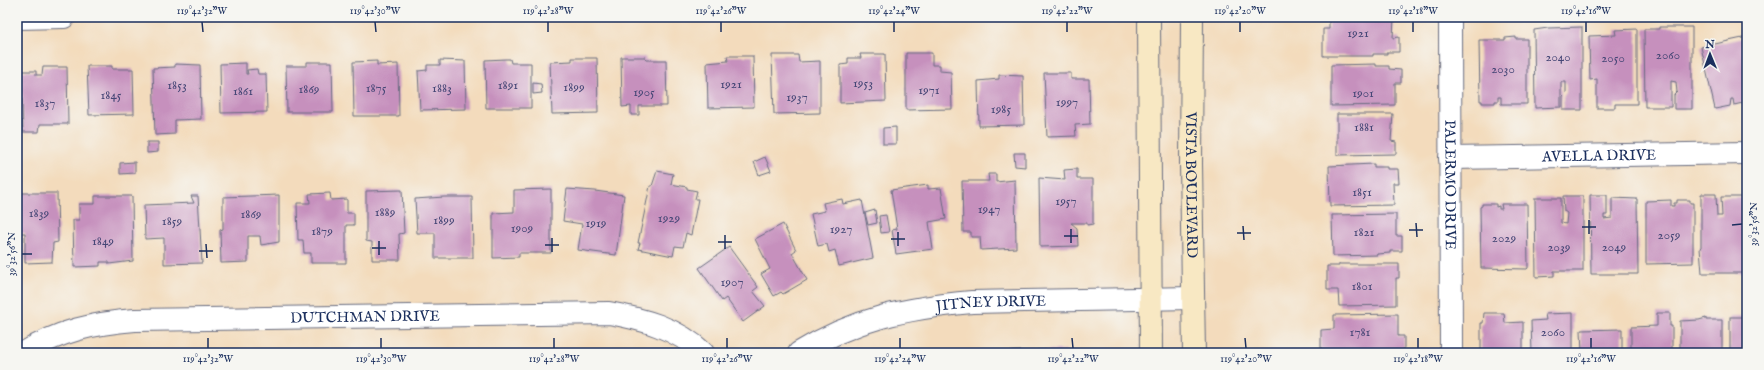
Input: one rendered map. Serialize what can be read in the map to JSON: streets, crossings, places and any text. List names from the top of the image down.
{
  "streets": {
    "main road": ["VISTA BOULEVARD"],
    "street": [
      "AVELLA DRIVE",
      "PALERMO DRIVE",
      "JITNEY DRIVE",
      "DUTCHMAN DRIVE"
    ]
  },
  "crossings": [
    ["AVELLA DRIVE", "PALERMO DRIVE"],
    ["VISTA BOULEVARD", "JITNEY DRIVE"]
  ],
  "house_numbers": [
    "1921",
    "2060",
    "2040",
    "2050",
    "2030",
    "1953",
    "1921",
    "1853",
    "1891",
    "1899",
    "1875",
    "1883",
    "1869",
    "1971",
    "1861",
    "1905",
    "1901",
    "1845",
    "1937",
    "1997",
    "1837",
    "1985",
    "1881",
    "1851",
    "1957",
    "1947",
    "1889",
    "1839",
    "1869",
    "1929",
    "1899",
    "1859",
    "1919",
    "1909",
    "1927",
    "1879",
    "1821",
    "2059",
    "2029",
    "1849",
    "2039",
    "2049",
    "1907",
    "1801",
    "1781",
    "2060"
  ],
  "north": "top",
  "coordinates": [
    "119°42'32\"W",
    "119°42'30\"W",
    "119°42'28\"W",
    "119°42'26\"W",
    "119°42'24\"W",
    "119°42'22\"W",
    "119°42'20\"W",
    "119°42'18\"W",
    "119°42'16\"W",
    "39°32'56\"N"
  ]
}
